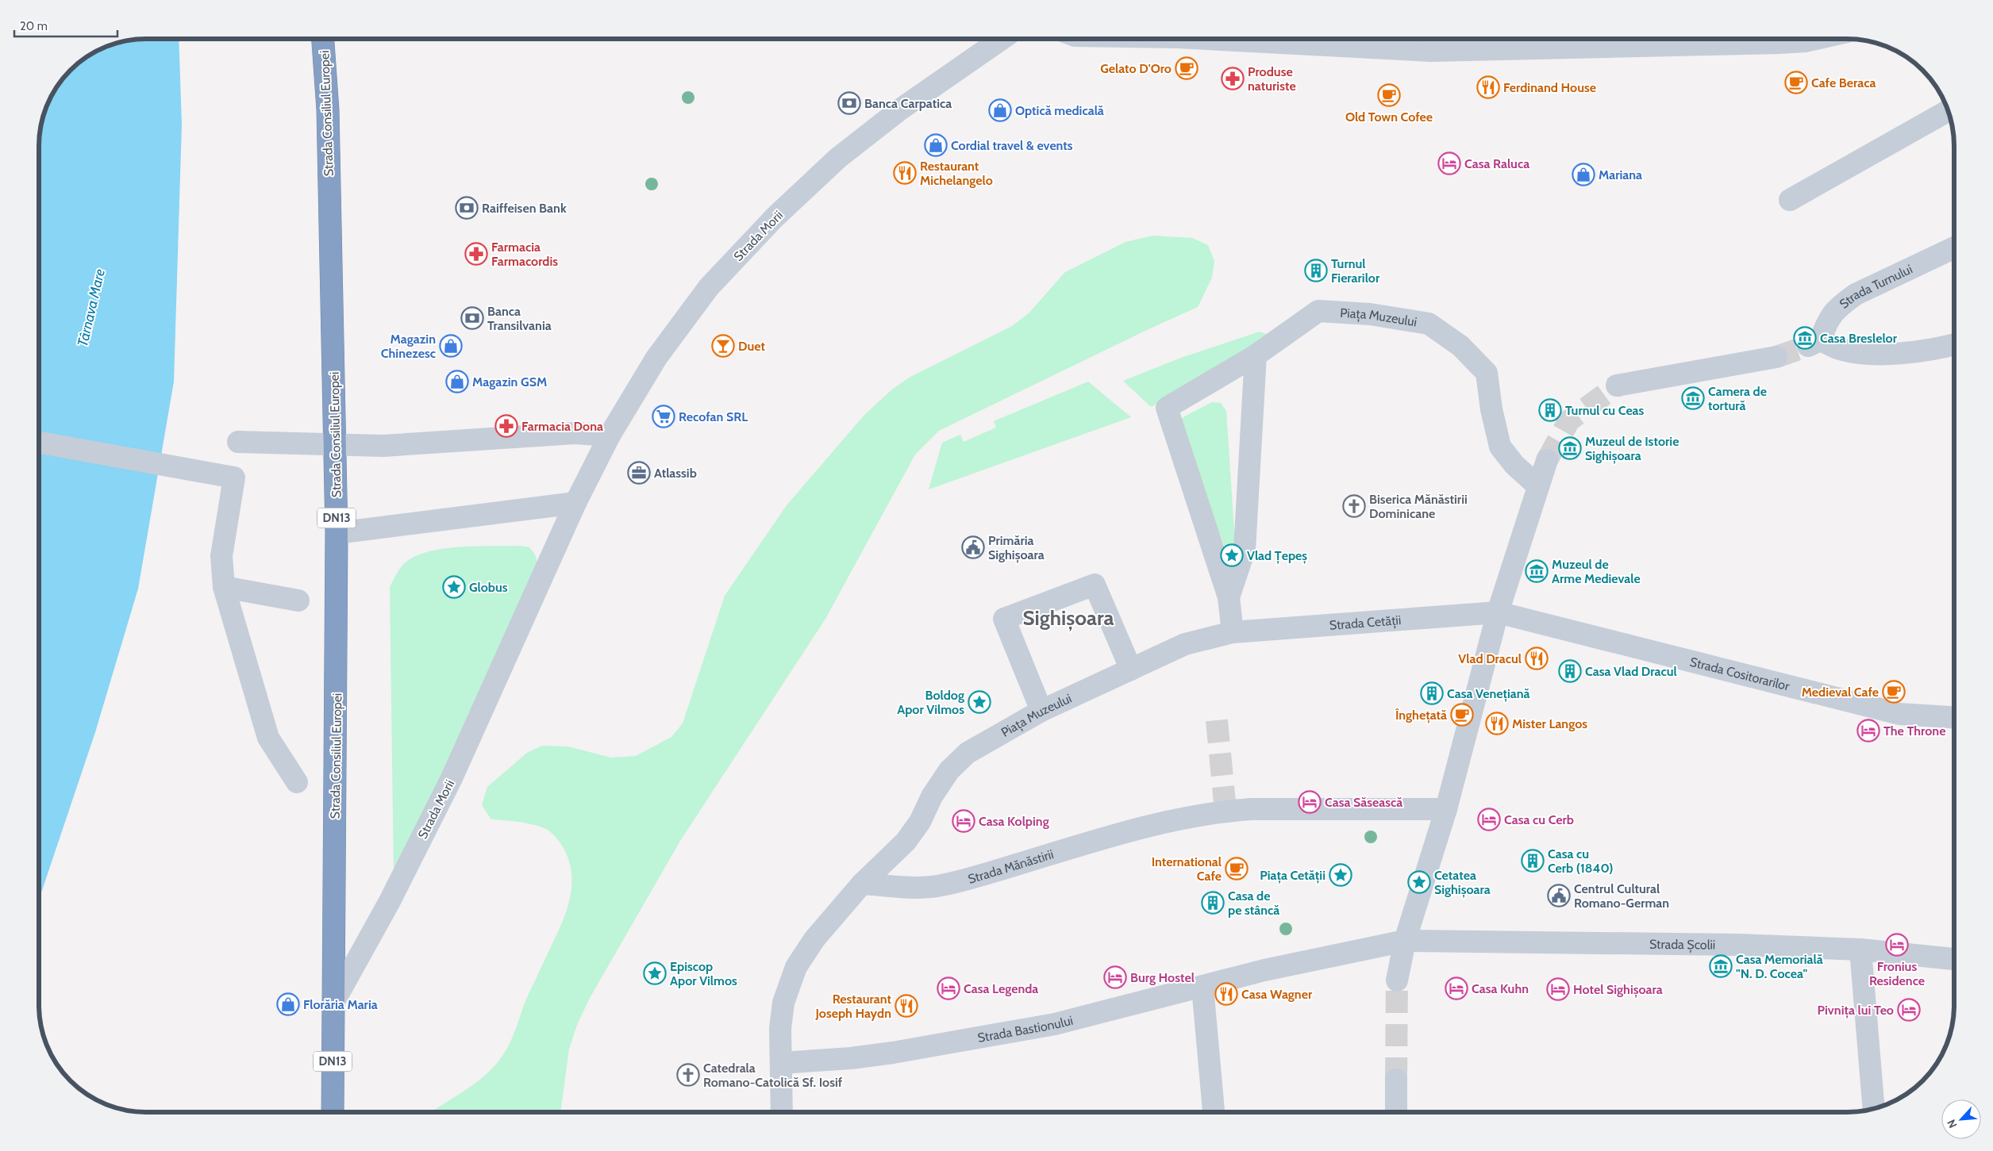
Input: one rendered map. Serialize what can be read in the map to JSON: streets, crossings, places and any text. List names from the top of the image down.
{
  "streets": {
    "highway": ["Strada Consiliul Europei", "Strada Morii", "DN13"],
    "street": [
      "Strada Turnului",
      "Piața Muzeului",
      "Strada Cetății",
      "Strada Cositorarilor",
      "Strada Mănăstirii",
      "Strada Școlii",
      "Strada Bastionului"
    ]
  },
  "crossings": [
    ["Strada Consiliul Europei", "Strada Morii"],
    ["Piața Muzeului", "Strada Cetății"],
    ["Piața Muzeului", "Strada Mănăstirii"],
    ["Strada Cetății", "Strada Cositorarilor"],
    ["Strada Școlii", "Strada Bastionului"]
  ],
  "districts": ["Sighișoara"],
  "water": ["Târnava Mare"],
  "places": {
    "cafe": [
      "Gelato D'Oro",
      "Cafe Beraca",
      "Old Town Cofee",
      "Medieval Cafe",
      "Înghețată",
      "International Cafe"
    ],
    "pharmacy": ["Produse naturiste", "Farmacia Farmacordis", "Farmacia Dona"],
    "restaurant": [
      "Ferdinand House",
      "Restaurant Michelangelo",
      "Vlad Dracul",
      "Mister Langos",
      "Casa Wagner",
      "Restaurant Joseph Haydn"
    ],
    "bank": ["Banca Carpatica", "Raiffeisen Bank", "Banca Transilvania"],
    "shop": [
      "Optică medicală",
      "Cordial travel & events",
      "Mariana",
      "Magazin Chinezesc",
      "Magazin GSM",
      "Florăria Maria"
    ],
    "hotel": [
      "Casa Raluca",
      "The Throne",
      "Casa Săsească",
      "Casa cu Cerb",
      "Casa Kolping",
      "Fronius Residence",
      "Burg Hostel",
      "Casa Legenda",
      "Casa Kuhn",
      "Hotel Sighișoara",
      "Pivnița lui Teo"
    ],
    "building": [
      "Turnul Fierarilor",
      "Turnul cu Ceas",
      "Casa Vlad Dracul",
      "Casa Venețiană",
      "Casa cu Cerb (1840)",
      "Casa de pe stâncă"
    ],
    "museum": [
      "Casa Breslelor",
      "Camera de tortură",
      "Muzeul de Istorie Sighișoara",
      "Muzeul de Arme Medievale",
      "Casa Memorială \"N. D. Cocea\""
    ],
    "bar": ["Duet"],
    "supermarket": ["Recofan SRL"],
    "office": ["Atlassib"],
    "church": ["Biserica Mănăstirii Dominicane", "Catedrala Romano-Catolică Sf. Iosif"],
    "public building": ["Primăria Sighișoara", "Centrul Cultural Romano-German"],
    "place": [
      "Vlad Țepeș",
      "Globus",
      "Boldog Apor Vilmos",
      "Piața Cetății",
      "Cetatea Sighișoara",
      "Episcop Apor Vilmos"
    ]
  },
  "scale_bar": "20 m",
  "north": "bottom left"
}
